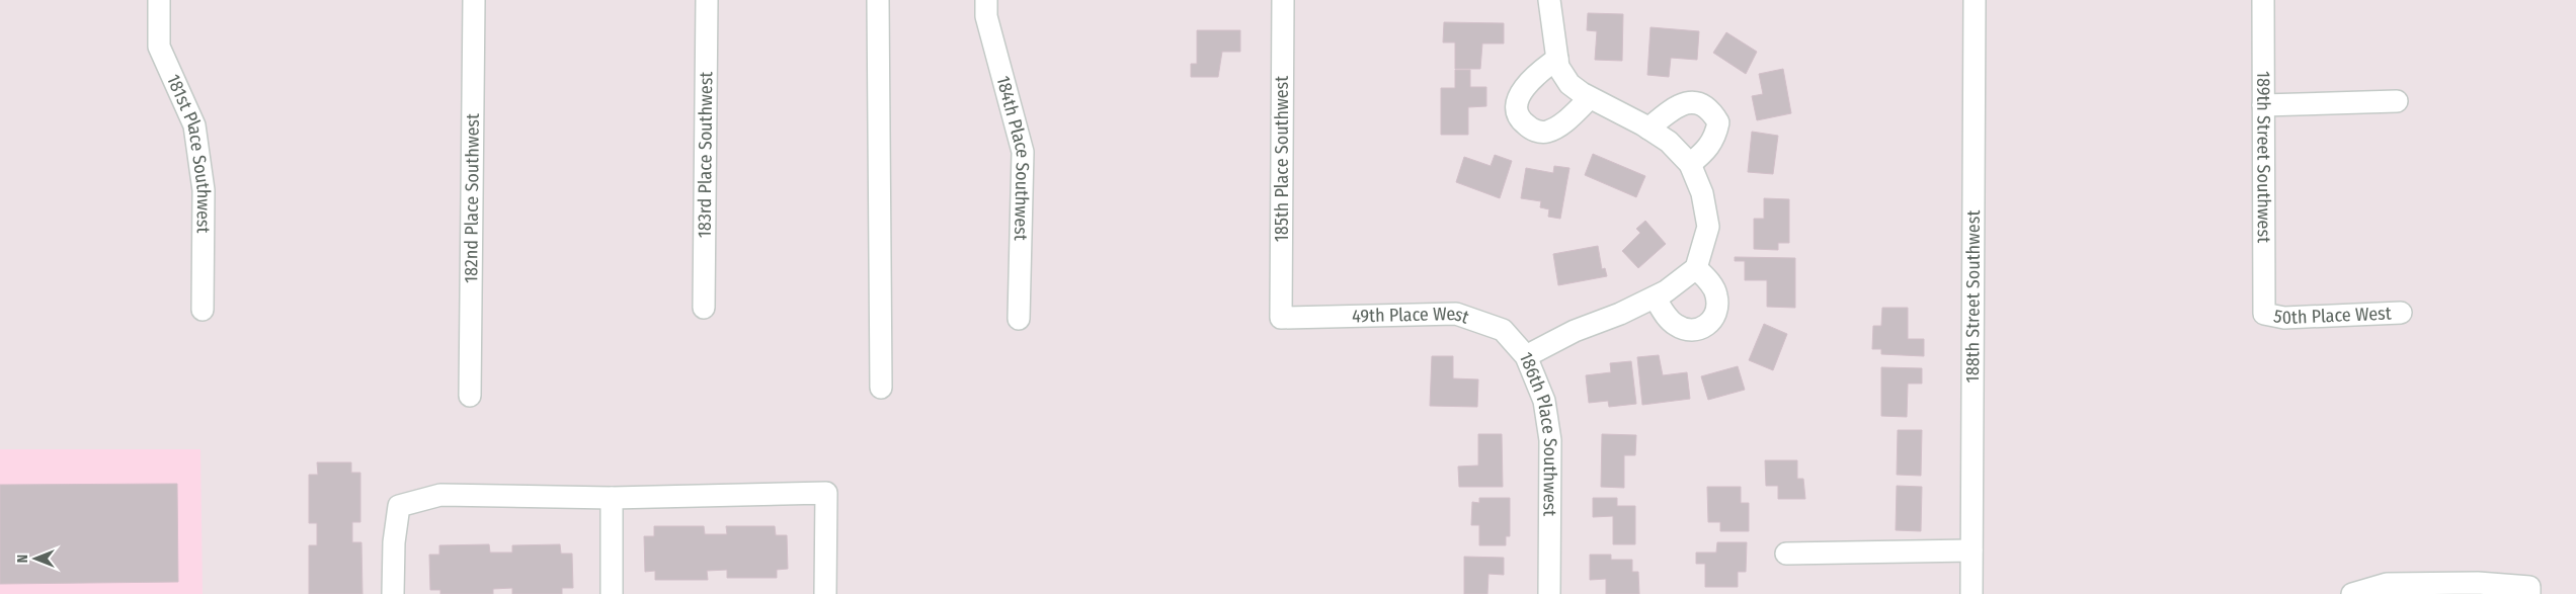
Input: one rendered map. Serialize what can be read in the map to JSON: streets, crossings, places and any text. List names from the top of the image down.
{
  "streets": {
    "street": [
      "181st Place Southwest",
      "183rd Place Southwest",
      "189th Street Southwest",
      "184th Place Southwest",
      "185th Place Southwest",
      "182nd Place Southwest",
      "188th Street Southwest",
      "50th Place West",
      "49th Place West",
      "186th Place Southwest"
    ]
  },
  "crossings": [
    ["189th Street Southwest", "50th Place West"],
    ["185th Place Southwest", "49th Place West"],
    ["49th Place West", "186th Place Southwest"]
  ],
  "north": "left"
}
